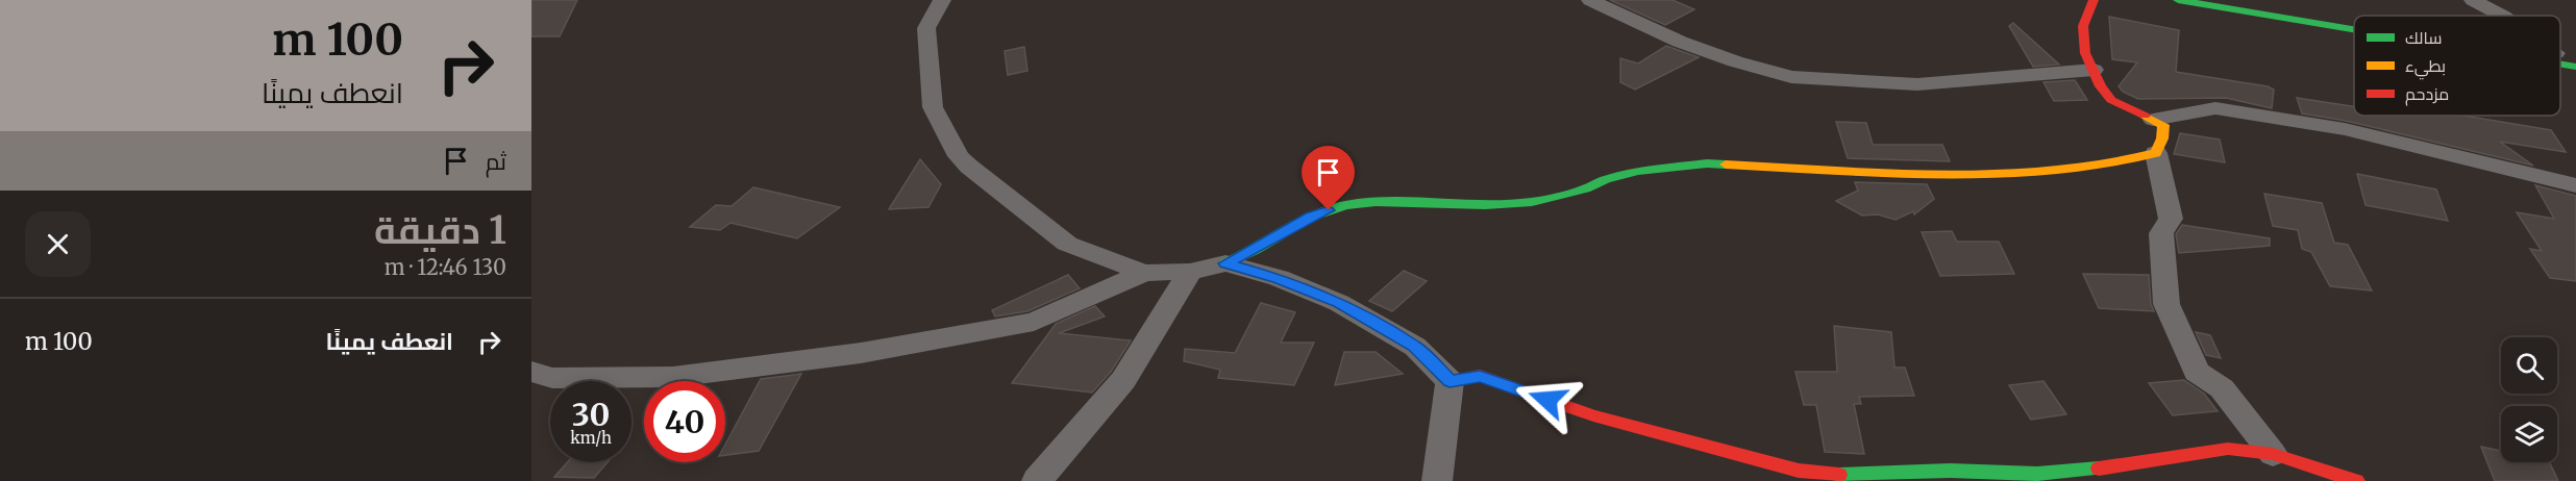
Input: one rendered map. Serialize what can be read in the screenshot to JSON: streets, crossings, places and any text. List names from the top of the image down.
{
  "legend": ["سالك", "بطيء", "مزدحم"],
  "page": {
    "turn": ["100 m", "انعطف يمينًا"],
    "then": "ثم",
    "heading": ["1 دقيقة", "130 m · 12:46"],
    "list": [
      {
        "name": "انعطف يمينًا",
        "value": "100 m"
      }
    ],
    "speed": "30 km/h",
    "limit": "40"
  }
}
